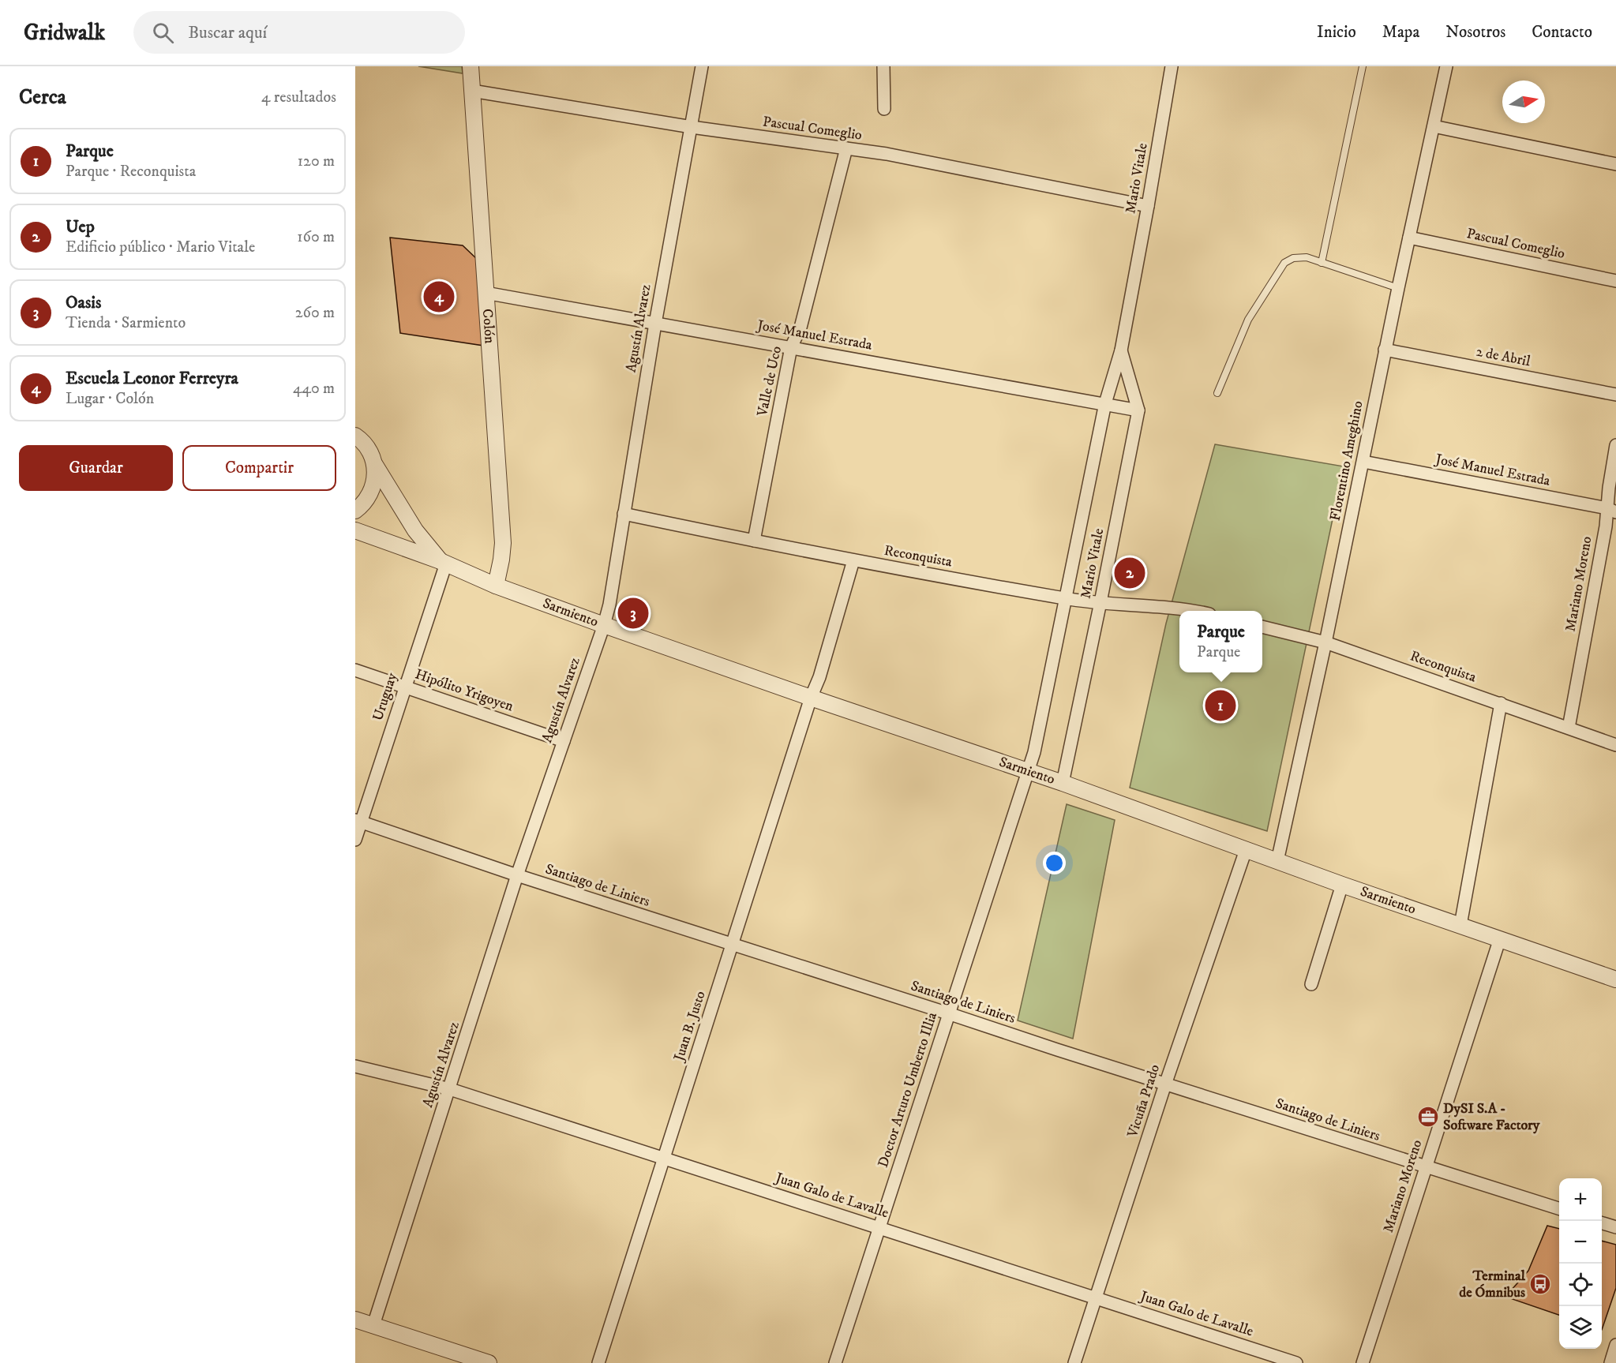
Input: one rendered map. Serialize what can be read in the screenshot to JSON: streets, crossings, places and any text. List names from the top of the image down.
{
  "streets": {
    "street": [
      "Pascual Comeglio",
      "Mario Vitale",
      "Colón",
      "Agustín Alvarez",
      "José Manuel Estrada",
      "2 de Abril",
      "Valle de Uco",
      "Florentino Ameghino",
      "Reconquista",
      "Mariano Moreno",
      "Sarmiento",
      "Hipólito Yrigoyen",
      "Uruguay",
      "Santiago de Liniers",
      "Juan B. Justo",
      "Doctor Arturo Umberto Illia",
      "Vicuña Prado",
      "Juan Galo de Lavalle"
    ]
  },
  "crossings": [
    ["Pascual Comeglio", "Mario Vitale"],
    ["Pascual Comeglio", "Colón"],
    ["Pascual Comeglio", "Agustín Alvarez"],
    ["Pascual Comeglio", "Valle de Uco"],
    ["Pascual Comeglio", "Florentino Ameghino"],
    ["Mario Vitale", "José Manuel Estrada"],
    ["Mario Vitale", "Reconquista"],
    ["Mario Vitale", "Sarmiento"],
    ["Mario Vitale", "Doctor Arturo Umberto Illia"],
    ["Colón", "José Manuel Estrada"],
    ["Colón", "Sarmiento"],
    ["Agustín Alvarez", "José Manuel Estrada"],
    ["Agustín Alvarez", "Reconquista"],
    ["Agustín Alvarez", "Sarmiento"],
    ["Agustín Alvarez", "Hipólito Yrigoyen"],
    ["Agustín Alvarez", "Santiago de Liniers"],
    ["Agustín Alvarez", "Juan Galo de Lavalle"],
    ["José Manuel Estrada", "Valle de Uco"],
    ["José Manuel Estrada", "Florentino Ameghino"],
    ["José Manuel Estrada", "Mariano Moreno"],
    ["2 de Abril", "Florentino Ameghino"],
    ["Valle de Uco", "Reconquista"],
    ["Florentino Ameghino", "Reconquista"],
    ["Florentino Ameghino", "Sarmiento"],
    ["Reconquista", "Mariano Moreno"],
    ["Reconquista", "Juan B. Justo"],
    ["Mariano Moreno", "Sarmiento"],
    ["Mariano Moreno", "Santiago de Liniers"],
    ["Sarmiento", "Uruguay"],
    ["Sarmiento", "Juan B. Justo"],
    ["Sarmiento", "Doctor Arturo Umberto Illia"],
    ["Sarmiento", "Vicuña Prado"],
    ["Hipólito Yrigoyen", "Uruguay"],
    ["Uruguay", "Santiago de Liniers"],
    ["Santiago de Liniers", "Juan B. Justo"],
    ["Santiago de Liniers", "Doctor Arturo Umberto Illia"],
    ["Santiago de Liniers", "Vicuña Prado"],
    ["Juan B. Justo", "Juan Galo de Lavalle"],
    ["Doctor Arturo Umberto Illia", "Juan Galo de Lavalle"],
    ["Vicuña Prado", "Juan Galo de Lavalle"]
  ],
  "places": {
    "office": ["DySI S.A - Software Factory"],
    "bus stop": ["Terminal de Ómnibus"]
  },
  "north": "right",
  "page": {
    "header": "Gridwalk",
    "search": "Buscar aquí",
    "nav": [
      "Inicio",
      "Mapa",
      "Nosotros",
      "Contacto"
    ],
    "heading": ["Cerca", "4 resultados"],
    "list": [
      {
        "mark": "1",
        "name": "Parque",
        "note": "Parque · Reconquista",
        "value": "120 m"
      },
      {
        "mark": "2",
        "name": "Uep",
        "note": "Edificio público · Mario Vitale",
        "value": "160 m"
      },
      {
        "mark": "3",
        "name": "Oasis",
        "note": "Tienda · Sarmiento",
        "value": "260 m"
      },
      {
        "mark": "4",
        "name": "Escuela Leonor Ferreyra",
        "note": "Lugar · Colón",
        "value": "440 m"
      }
    ],
    "pins": [
      "4",
      "2",
      "3",
      "1"
    ],
    "buttons": ["Guardar", "Compartir"],
    "popup": ["Parque", "Parque"],
    "map_buttons": ["+", "−"]
  }
}
